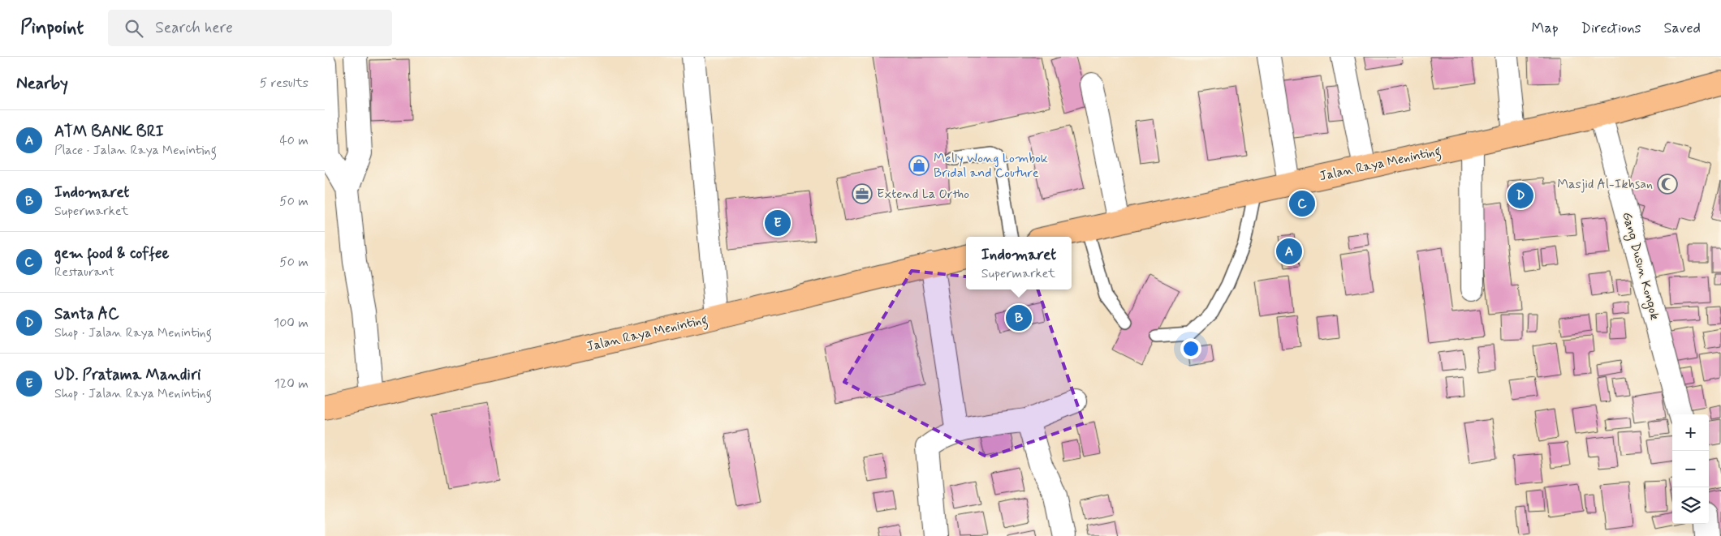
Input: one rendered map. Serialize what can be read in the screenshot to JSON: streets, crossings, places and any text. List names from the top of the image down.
{
  "streets": {
    "highway": ["Jalan Raya Meninting"],
    "street": ["Gang Dusun Kongok"]
  },
  "crossings": [
    ["Jalan Raya Meninting", "Gang Dusun Kongok"]
  ],
  "places": {
    "shop": ["Melly Wong Lombok Bridal and Couture"],
    "mosque": ["Masjid Al-Ikhsan"],
    "office": ["Extend La Ortho"]
  },
  "page": {
    "header": "Pinpoint",
    "search": "Search here",
    "nav": ["Map", "Directions", "Saved"],
    "heading": ["Nearby", "5 results"],
    "list": [
      {
        "mark": "A",
        "name": "ATM BANK BRI",
        "note": "Place · Jalan Raya Meninting",
        "value": "40 m"
      },
      {
        "mark": "B",
        "name": "Indomaret",
        "note": "Supermarket",
        "value": "50 m"
      },
      {
        "mark": "C",
        "name": "gem food & coffee",
        "note": "Restaurant",
        "value": "50 m"
      },
      {
        "mark": "D",
        "name": "Santa AC",
        "note": "Shop · Jalan Raya Meninting",
        "value": "100 m"
      },
      {
        "mark": "E",
        "name": "UD. Pratama Mandiri",
        "note": "Shop · Jalan Raya Meninting",
        "value": "120 m"
      }
    ],
    "pins": [
      "D",
      "C",
      "E",
      "A",
      "B"
    ],
    "popup": ["Indomaret", "Supermarket"],
    "map_buttons": ["+", "−"]
  }
}
